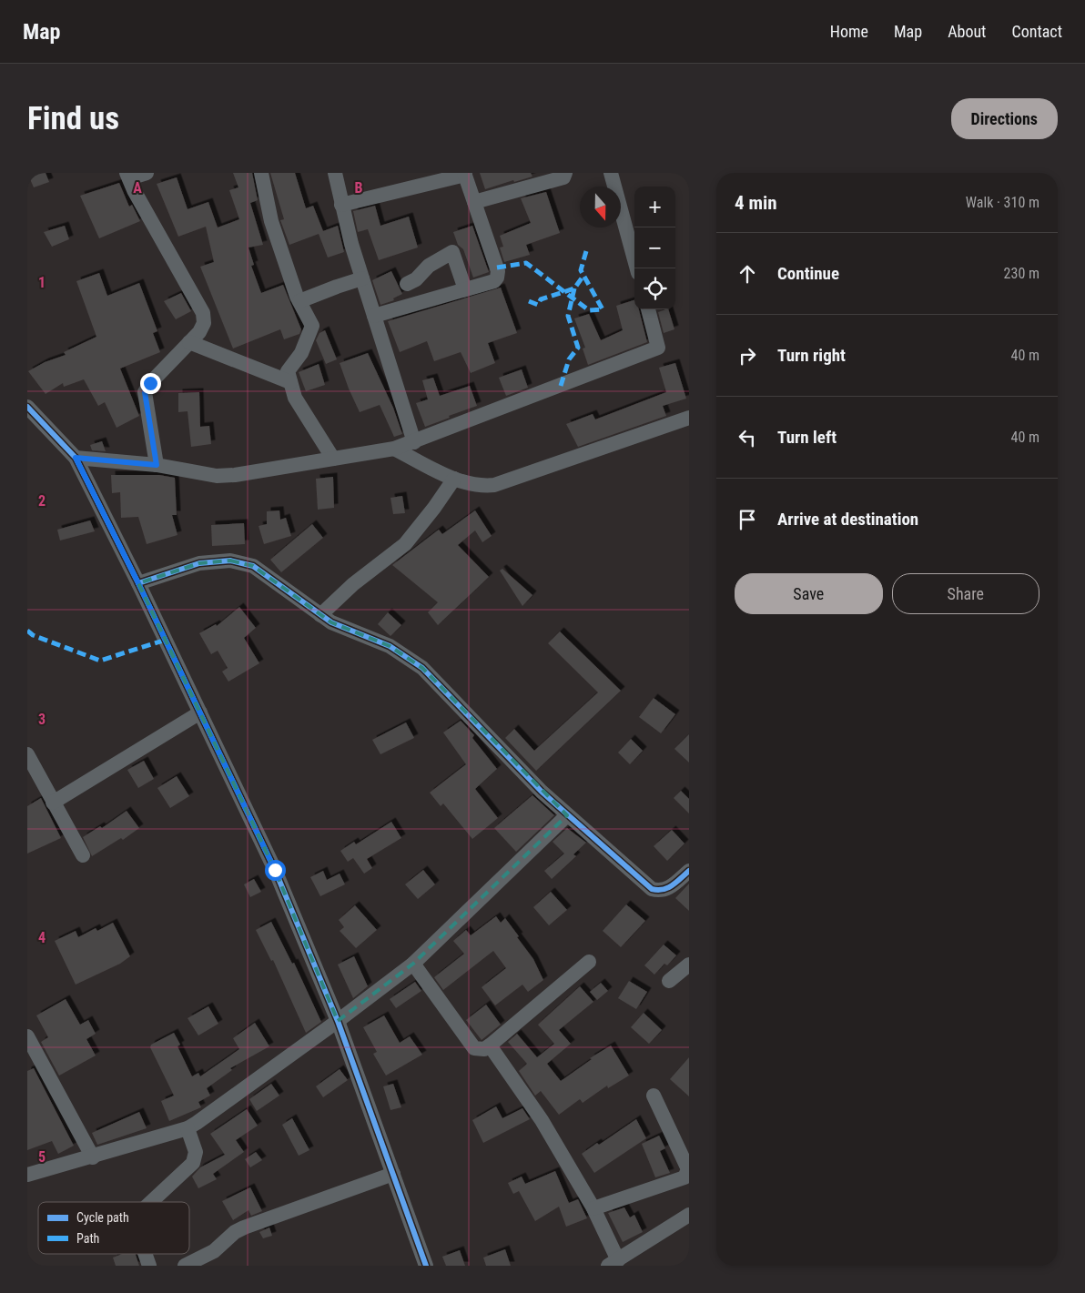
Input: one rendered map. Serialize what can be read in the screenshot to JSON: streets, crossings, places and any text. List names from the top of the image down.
{
  "legend": ["Cycle path", "Path"],
  "north": "bottom",
  "page": {
    "header": "Map",
    "nav": [
      "Home",
      "Map",
      "About",
      "Contact"
    ],
    "buttons": [
      "Directions",
      ["Save", "Share"]
    ],
    "title": "Find us",
    "heading": ["4 min", "Walk · 310 m"],
    "map_buttons": ["+", "−"],
    "list": [
      ["Continue", "230 m"],
      ["Turn right", "40 m"],
      ["Turn left", "40 m"],
      "Arrive at destination"
    ]
  },
  "grid": {
    "columns": ["A", "B"],
    "rows": [
      "1",
      "2",
      "3",
      "4",
      "5"
    ]
  }
}
